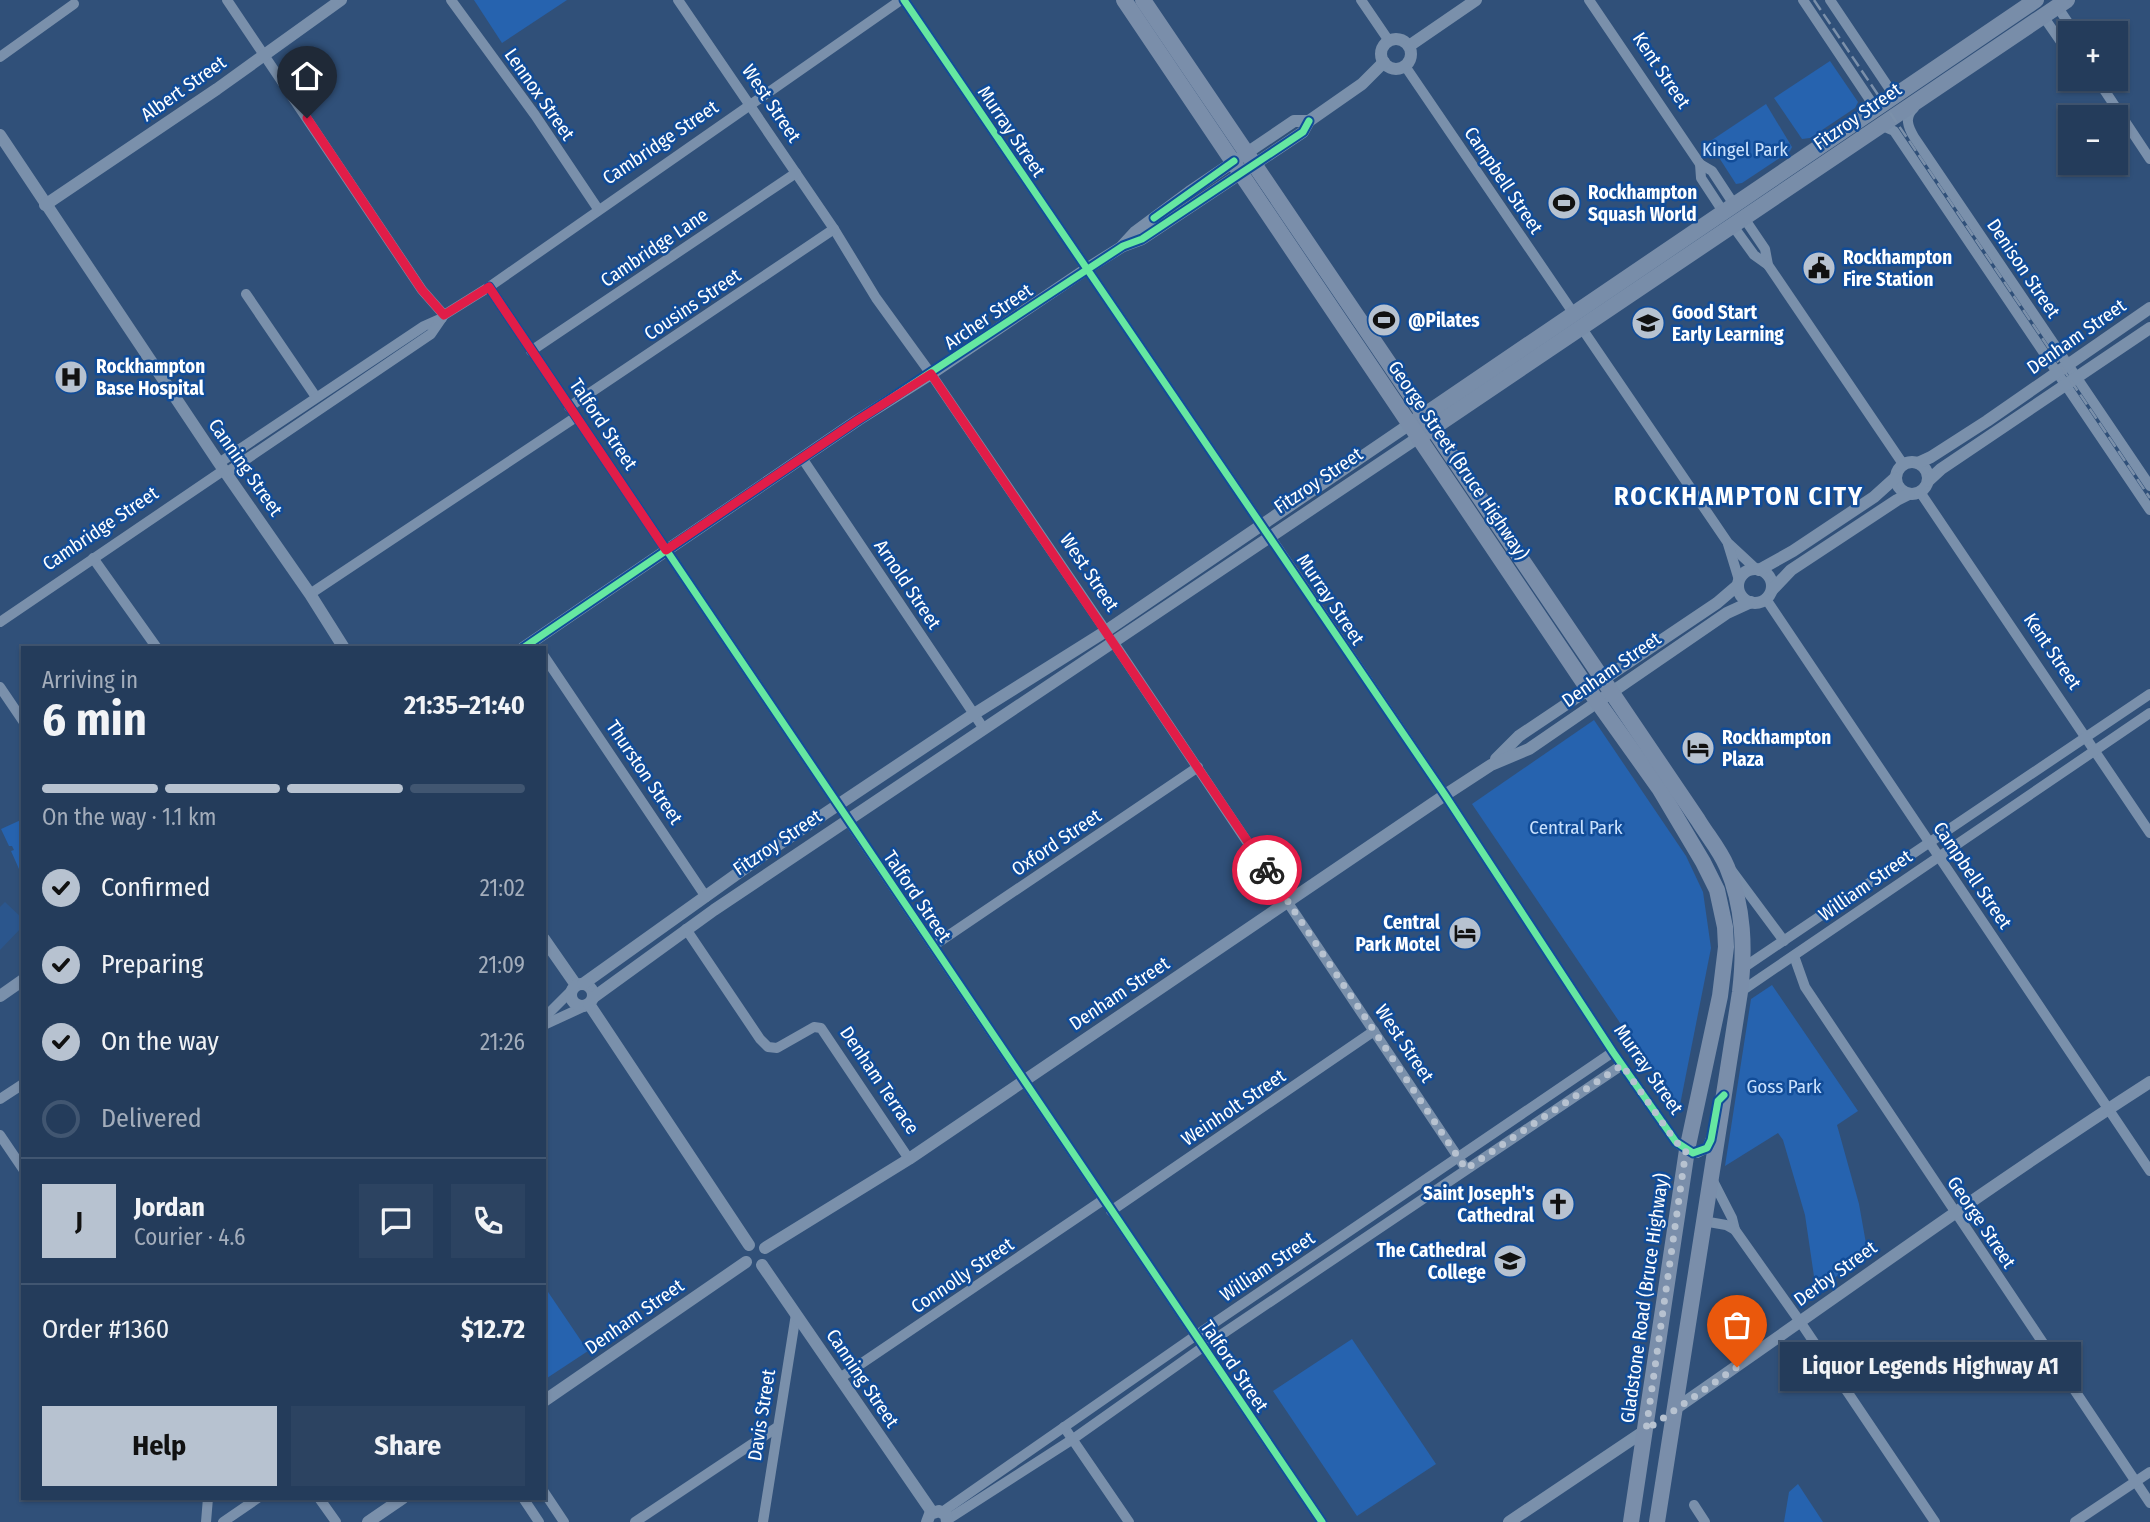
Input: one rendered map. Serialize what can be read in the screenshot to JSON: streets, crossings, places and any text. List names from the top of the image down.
{
  "streets": {
    "highway": ["George Street (Bruce Highway)", "Derby Street", "Gladstone Road (Bruce Highway)"],
    "main road": ["Fitzroy Street"],
    "street": [
      "Kent Street",
      "Albert Street",
      "Lennox Street",
      "West Street",
      "Murray Street",
      "Cambridge Street",
      "Campbell Street",
      "Cambridge Lane",
      "Denison Street",
      "Cousins Street",
      "Archer Street",
      "Denham Street",
      "Talford Street",
      "Canning Street",
      "Arnold Street",
      "Thurston Street",
      "Oxford Street",
      "William Street",
      "Denham Terrace",
      "Weinholt Street",
      "George Street",
      "Connolly Street",
      "Davis Street"
    ]
  },
  "crossings": [
    ["Kent Street", "Fitzroy Street"],
    ["Kent Street", "Denham Street"],
    ["Kent Street", "William Street"],
    ["Albert Street", "Canning Street"],
    ["Lennox Street", "Cambridge Street"],
    ["West Street", "Fitzroy Street"],
    ["West Street", "Cambridge Street"],
    ["West Street", "Cambridge Lane"],
    ["West Street", "Cousins Street"],
    ["West Street", "Archer Street"],
    ["West Street", "Denham Street"],
    ["West Street", "Oxford Street"],
    ["West Street", "William Street"],
    ["West Street", "Weinholt Street"],
    ["Fitzroy Street", "Murray Street"],
    ["Fitzroy Street", "Campbell Street"],
    ["Fitzroy Street", "Denison Street"],
    ["Fitzroy Street", "Talford Street"],
    ["Fitzroy Street", "George Street (Bruce Highway)"],
    ["Fitzroy Street", "Arnold Street"],
    ["Fitzroy Street", "Thurston Street"],
    ["Fitzroy Street", "Denham Terrace"],
    ["Murray Street", "Cambridge Street"],
    ["Murray Street", "Archer Street"],
    ["Murray Street", "Denham Street"],
    ["Murray Street", "William Street"],
    ["Murray Street", "Gladstone Road (Bruce Highway)"],
    ["Cambridge Street", "Talford Street"],
    ["Cambridge Street", "Canning Street"],
    ["Campbell Street", "Archer Street"],
    ["Campbell Street", "Denham Street"],
    ["Campbell Street", "William Street"],
    ["Campbell Street", "Derby Street"],
    ["Cambridge Lane", "Talford Street"],
    ["Denison Street", "Denham Street"],
    ["Cousins Street", "Talford Street"],
    ["Archer Street", "Talford Street"],
    ["Archer Street", "George Street (Bruce Highway)"],
    ["Archer Street", "Arnold Street"],
    ["Denham Street", "Talford Street"],
    ["Denham Street", "George Street (Bruce Highway)"],
    ["Denham Street", "Canning Street"],
    ["Denham Street", "Denham Terrace"],
    ["Talford Street", "Oxford Street"],
    ["Talford Street", "William Street"],
    ["Talford Street", "Weinholt Street"],
    ["Talford Street", "Connolly Street"],
    ["George Street (Bruce Highway)", "Gladstone Road (Bruce Highway)"],
    ["Canning Street", "William Street"],
    ["Canning Street", "Connolly Street"],
    ["Canning Street", "Davis Street"],
    ["William Street", "George Street"],
    ["George Street", "Derby Street"],
    ["Derby Street", "Gladstone Road (Bruce Highway)"]
  ],
  "districts": ["ROCKHAMPTON CITY"],
  "parks": ["Kingel Park", "Central Park", "Goss Park"],
  "places": {
    "sports": ["Rockhampton Squash World", "@Pilates"],
    "public building": ["Rockhampton Fire Station"],
    "school or university": ["Good Start Early Learning", "The Cathedral College"],
    "hospital": ["Rockhampton Base Hospital"],
    "hotel": ["Rockhampton Plaza", "Central Park Motel"],
    "church": ["Saint Joseph's Cathedral"],
    "other": ["Liquor Legends Highway A1"]
  },
  "page": {
    "map_buttons": ["+", "−"],
    "heading": ["6 min", "Arriving in", "21:35–21:40"],
    "panel": [
      "Jordan",
      "Courier · 4.6",
      "Order #1360",
      "$12.72"
    ],
    "bar": "On the way · 1.1 km",
    "list": [
      ["Confirmed", "21:02"],
      ["Preparing", "21:09"],
      ["On the way", "21:26"],
      "Delivered"
    ],
    "round": "J",
    "bubble": "Liquor Legends Highway A1",
    "buttons": ["Help", "Share"]
  }
}
